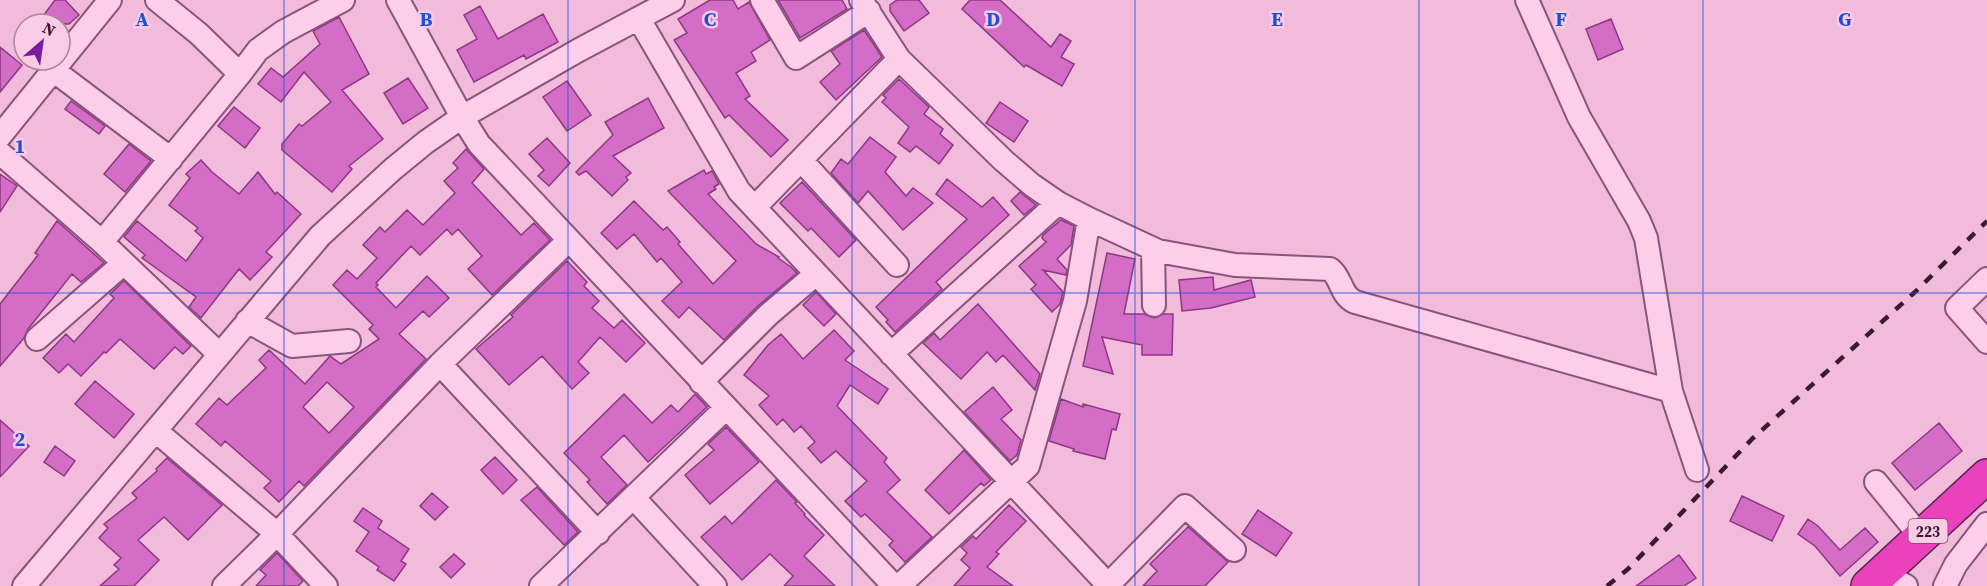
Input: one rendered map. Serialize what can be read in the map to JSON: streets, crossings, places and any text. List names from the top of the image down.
{
  "streets": {
    "highway": ["223"]
  },
  "north": "top right",
  "grid": {
    "columns": [
      "A",
      "B",
      "C",
      "D",
      "E",
      "F",
      "G"
    ],
    "rows": ["1", "2"]
  }
}
